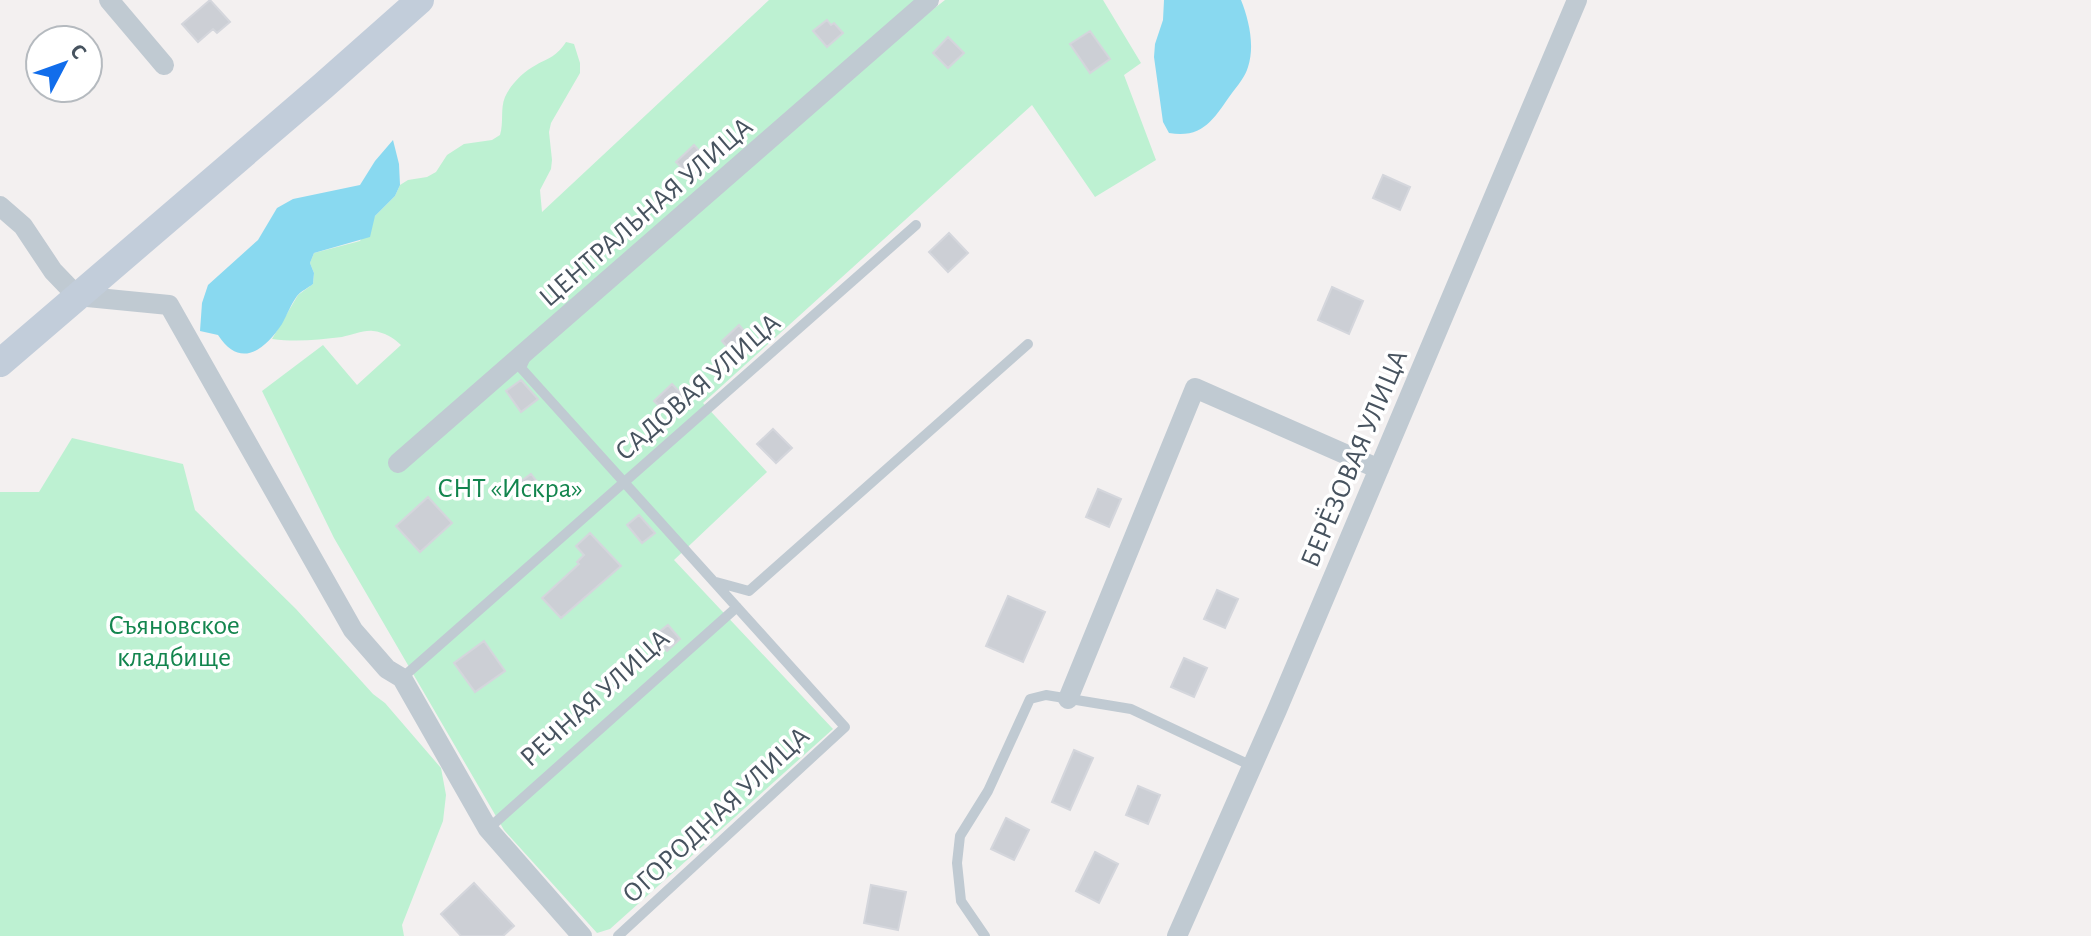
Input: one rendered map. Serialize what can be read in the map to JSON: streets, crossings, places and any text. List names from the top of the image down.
{
  "streets": {
    "street": ["ЦЕНТРАЛЬНАЯ УЛИЦА", "БЕРЁЗОВАЯ УЛИЦА"],
    "lane": ["САДОВАЯ УЛИЦА", "РЕЧНАЯ УЛИЦА", "ОГОРОДНАЯ УЛИЦА"]
  },
  "crossings": [
    ["РЕЧНАЯ УЛИЦА", "ОГОРОДНАЯ УЛИЦА"]
  ],
  "parks": ["СНТ «Искра»", "Съяновское кладбище"],
  "north": "top right"
}
